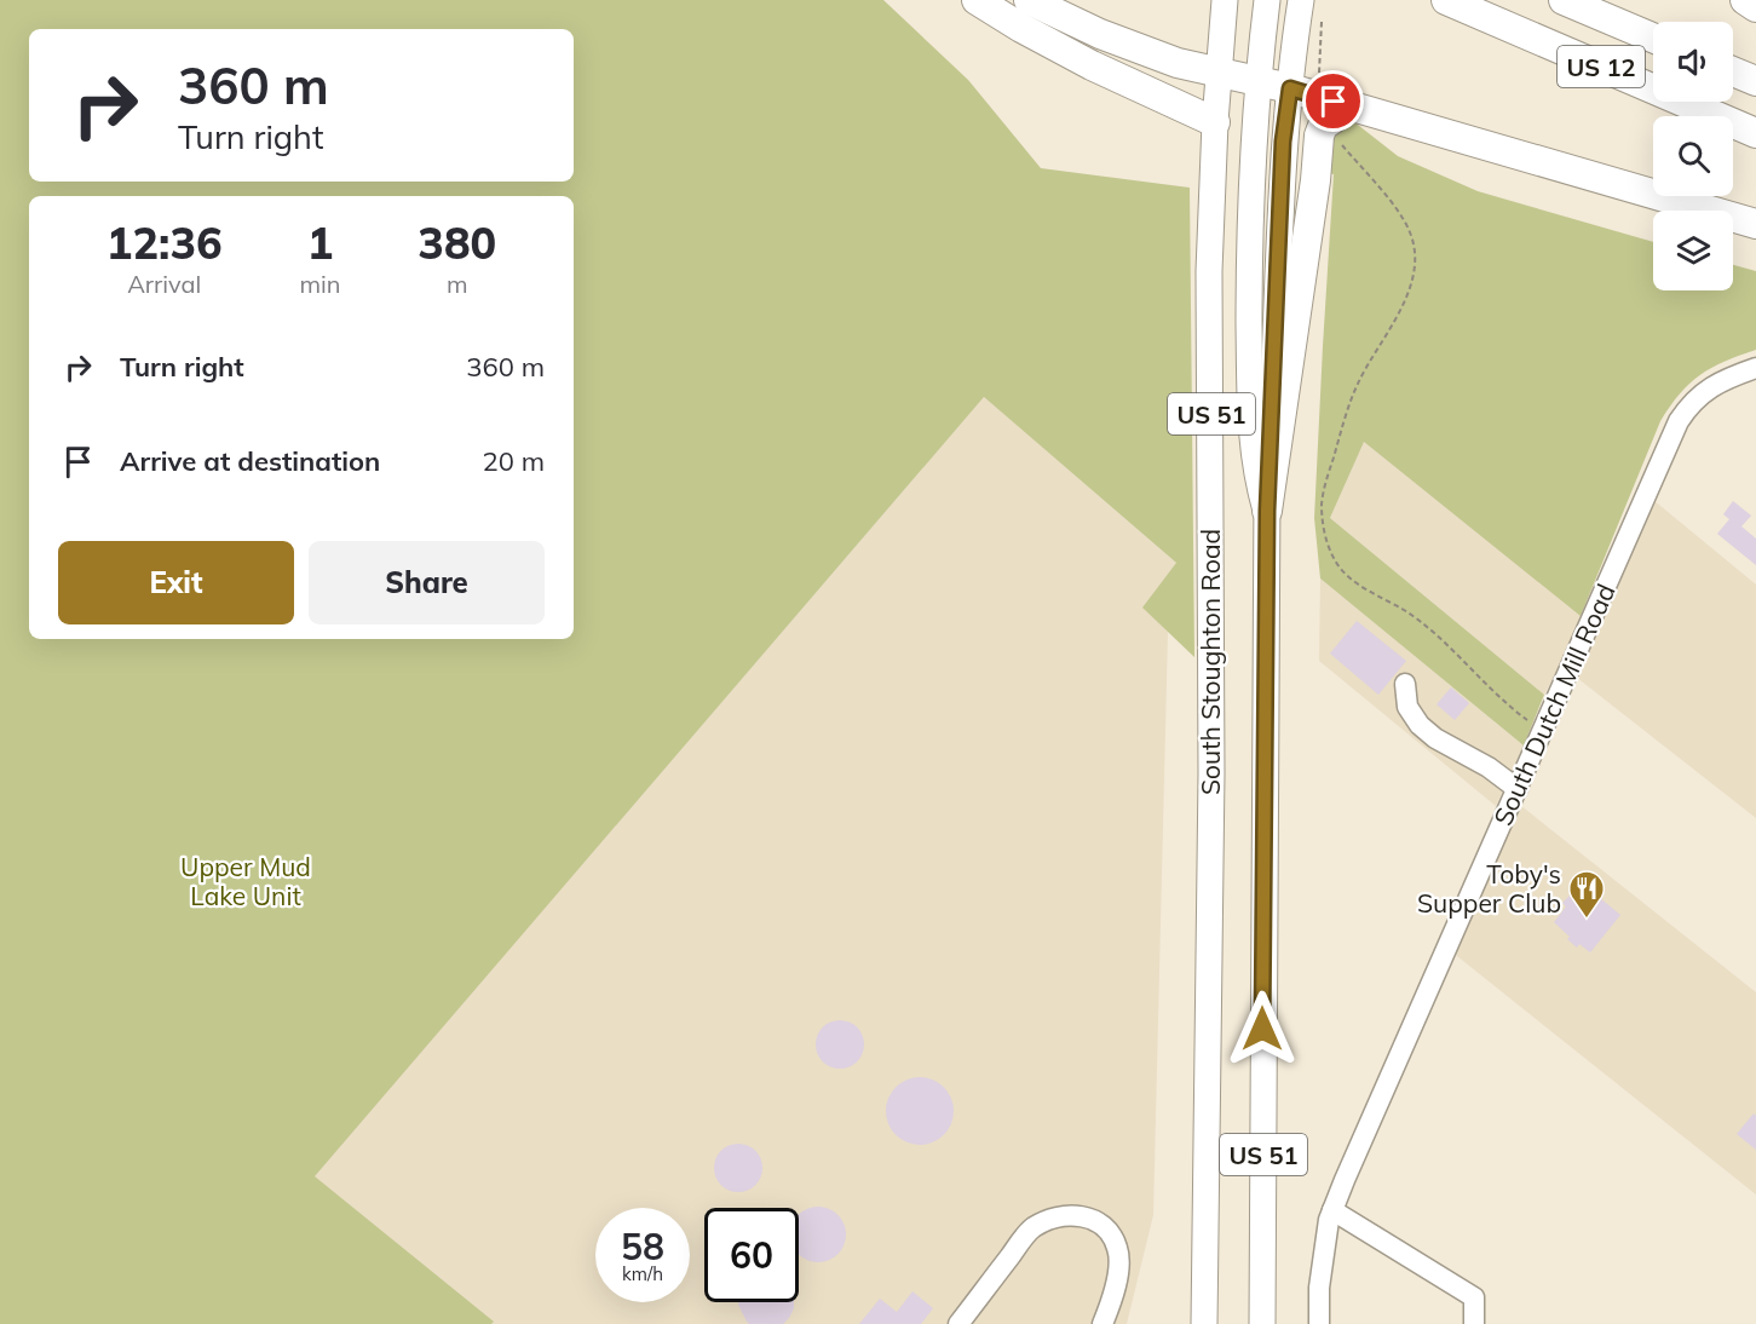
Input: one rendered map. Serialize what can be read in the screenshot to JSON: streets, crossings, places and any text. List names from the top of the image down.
{
  "streets": {
    "highway": ["US 12"],
    "main road": ["US 51", "South Stoughton Road"],
    "street": ["South Dutch Mill Road"]
  },
  "parks": ["Upper Mud Lake Unit"],
  "places": {
    "restaurant": ["Toby's Supper Club"]
  },
  "page": {
    "turn": ["360 m", "Turn right"],
    "eta": [
      "12:36",
      "Arrival",
      "1",
      "min",
      "380",
      "m"
    ],
    "list": [
      {
        "name": "Turn right",
        "value": "360 m"
      },
      {
        "name": "Arrive at destination",
        "value": "20 m"
      }
    ],
    "buttons": ["Exit", "Share"],
    "speed": "58 km/h",
    "limit": "60"
  }
}
